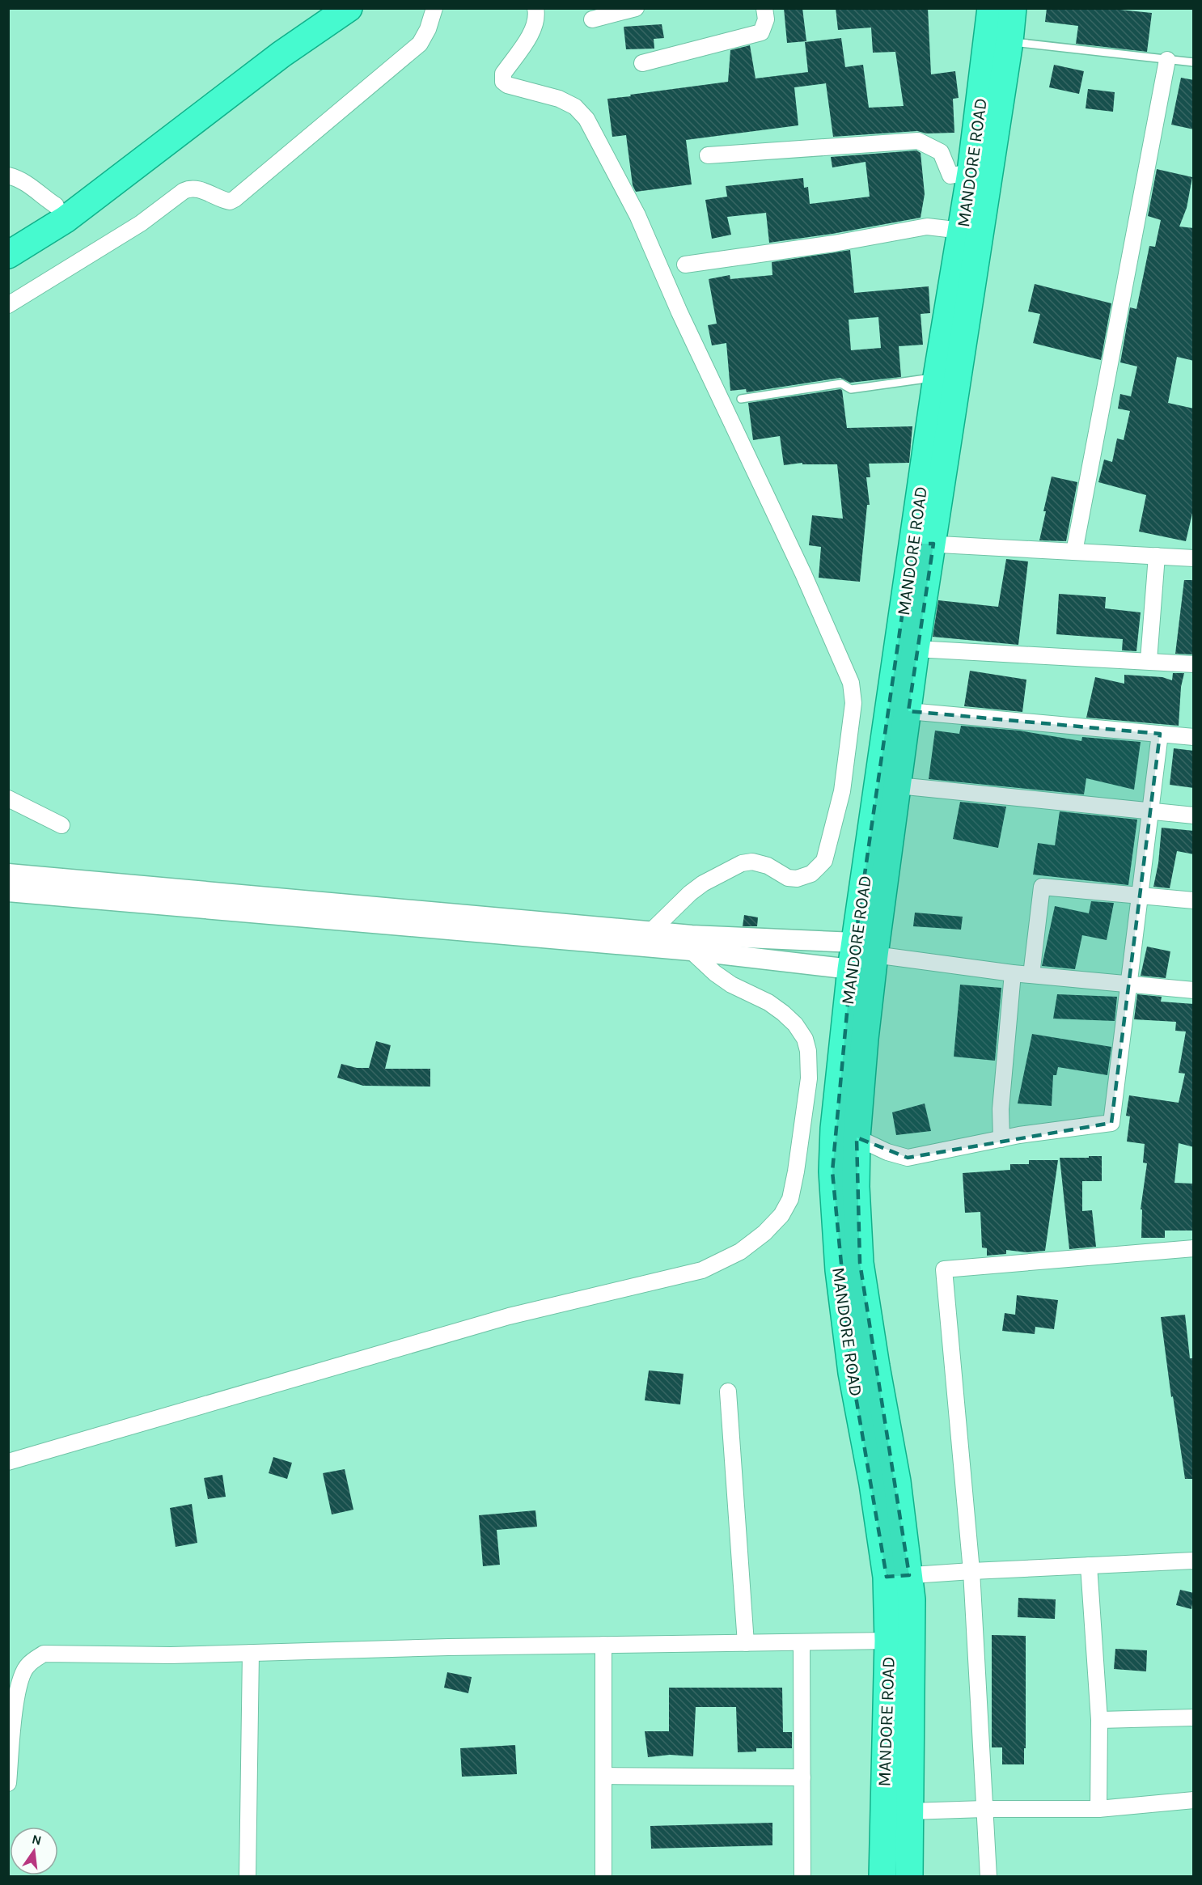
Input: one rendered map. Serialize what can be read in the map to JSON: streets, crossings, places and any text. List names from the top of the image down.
{
  "streets": {
    "highway": ["MANDORE ROAD"]
  },
  "north": "top"
}
